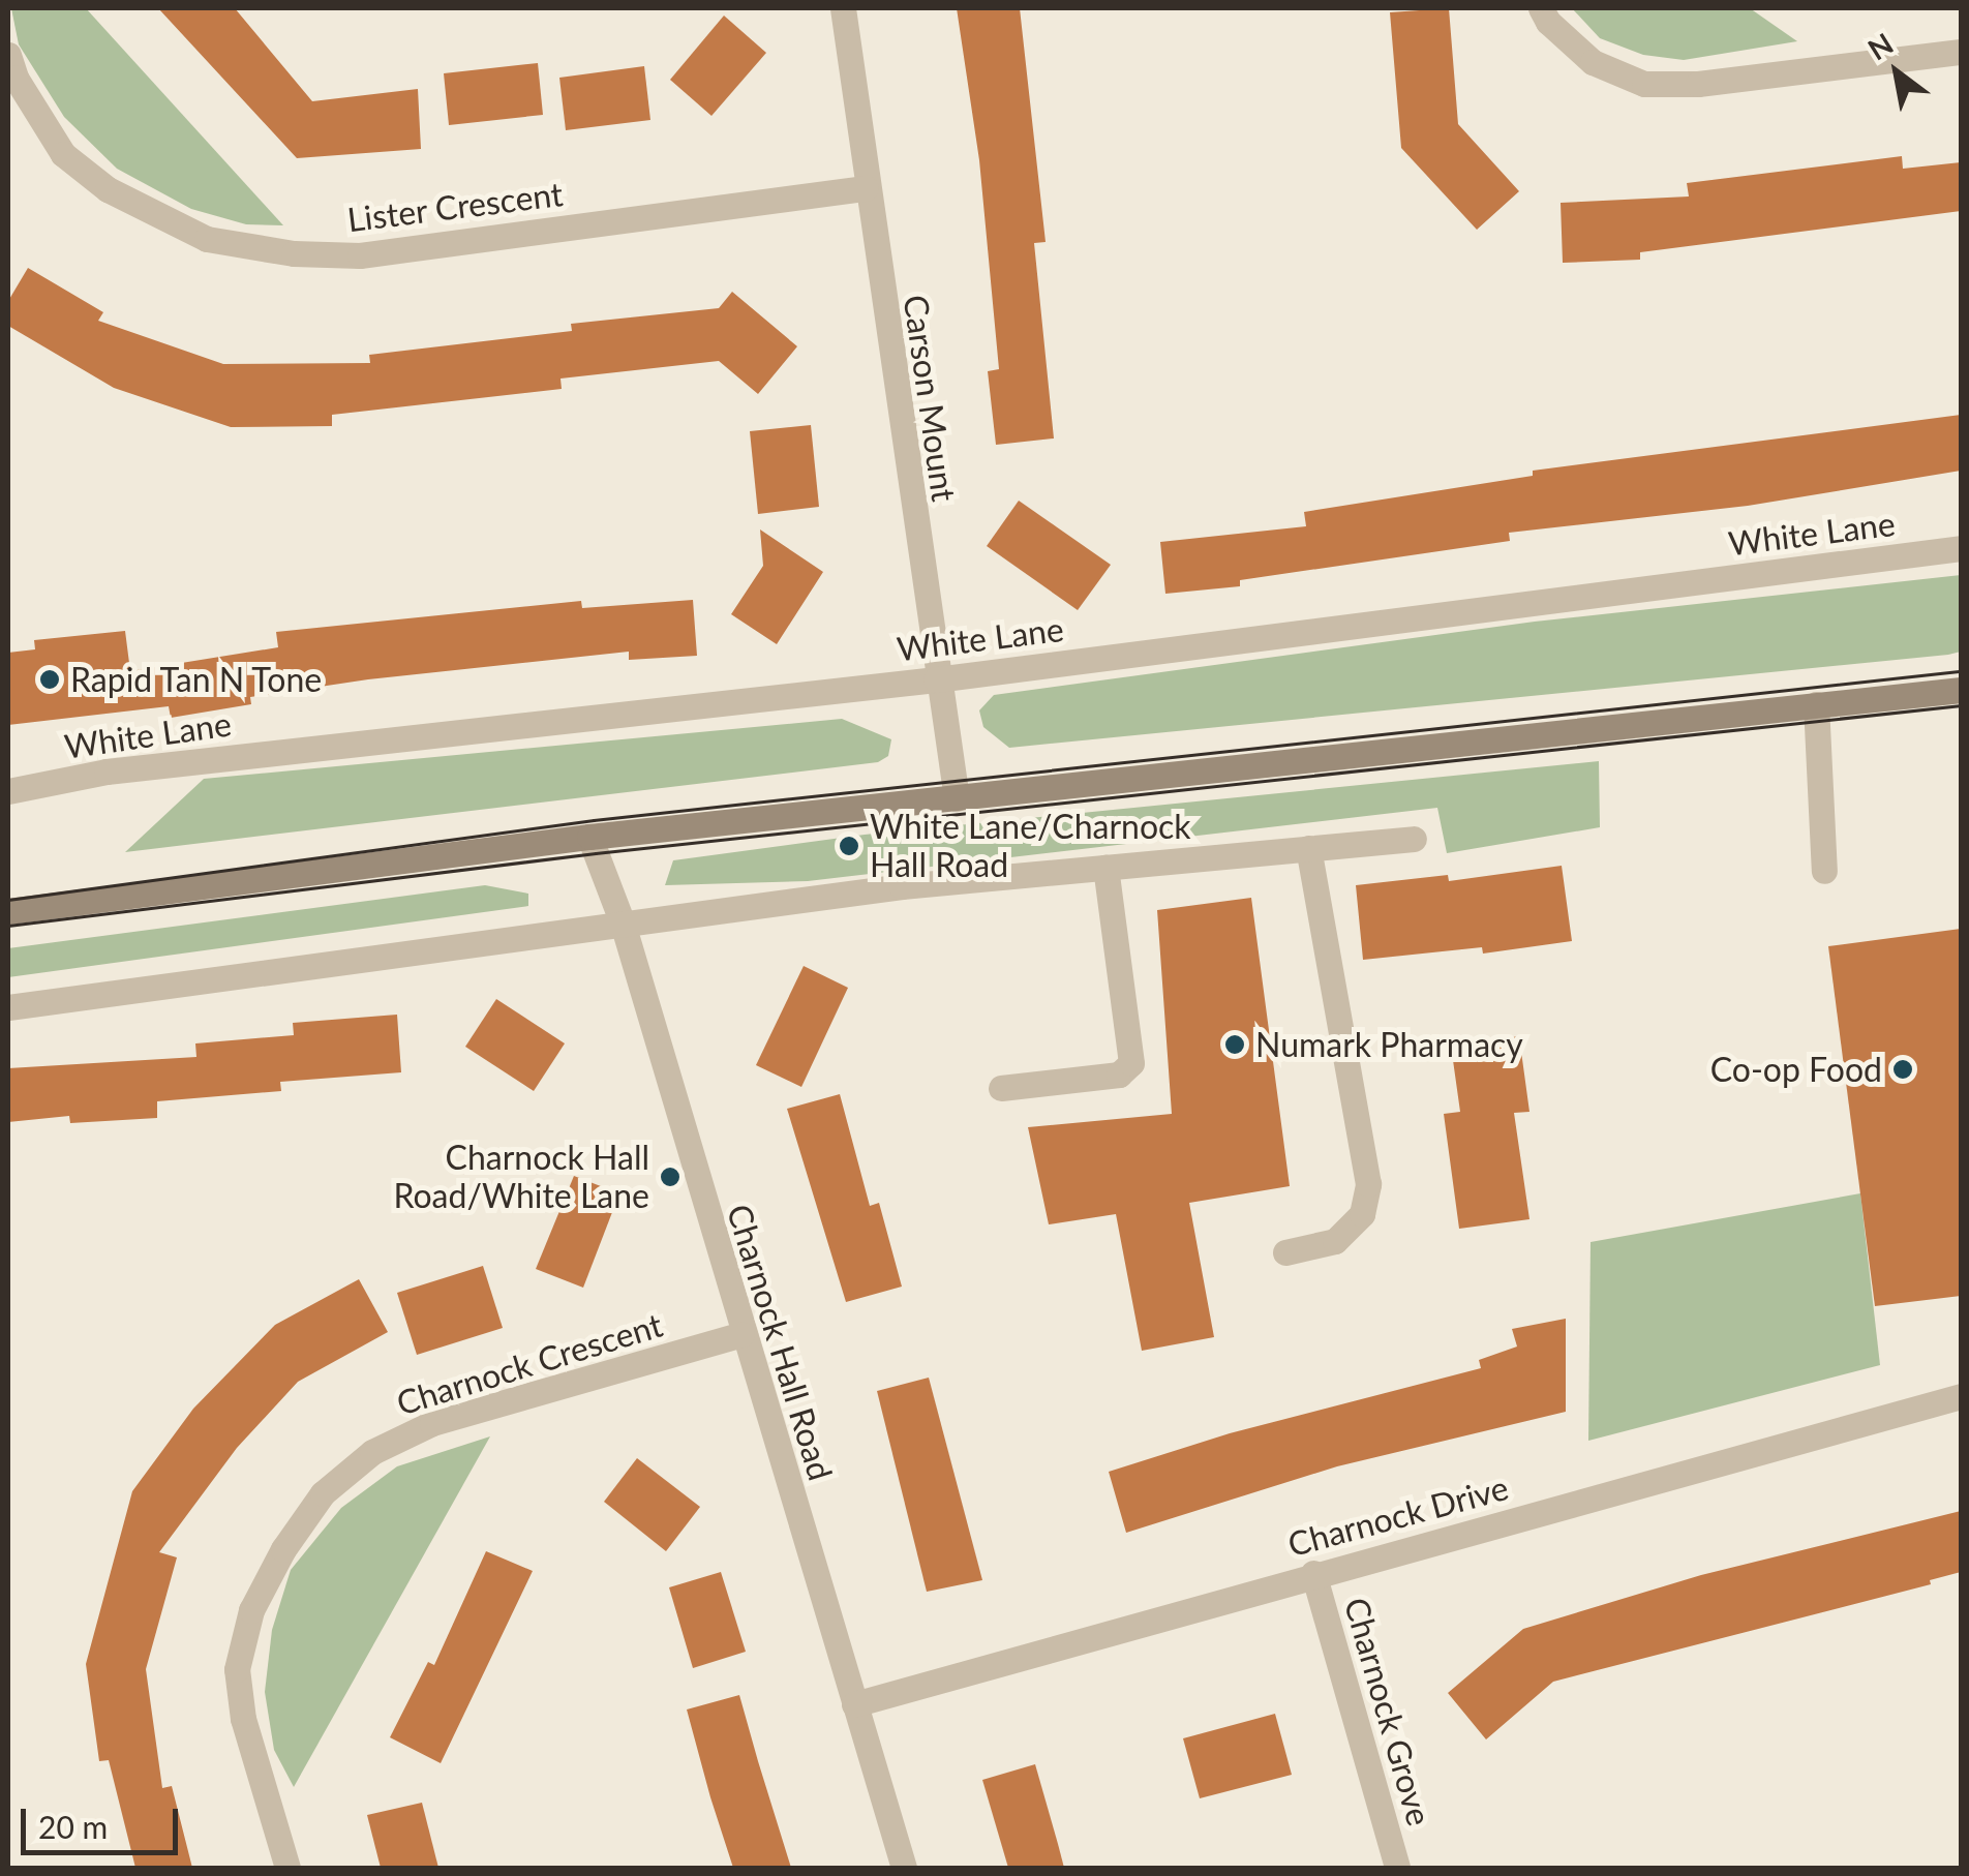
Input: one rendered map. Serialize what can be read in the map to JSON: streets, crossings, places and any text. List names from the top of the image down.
{
  "streets": {
    "street": [
      "Lister Crescent",
      "Carson Mount",
      "White Lane",
      "Charnock Hall Road",
      "Charnock Crescent",
      "Charnock Drive",
      "Charnock Grove"
    ]
  },
  "crossings": [
    ["Lister Crescent", "Carson Mount"],
    ["Carson Mount", "White Lane"],
    ["Charnock Hall Road", "Charnock Crescent"],
    ["Charnock Hall Road", "Charnock Drive"],
    ["Charnock Drive", "Charnock Grove"]
  ],
  "places": [
    "Rapid Tan N Tone",
    "White Lane/Charnock Hall Road",
    "Numark Pharmacy",
    "Co-op Food",
    "Charnock Hall Road/White Lane"
  ],
  "scale_bar": "20 m",
  "north": "top left"
}
